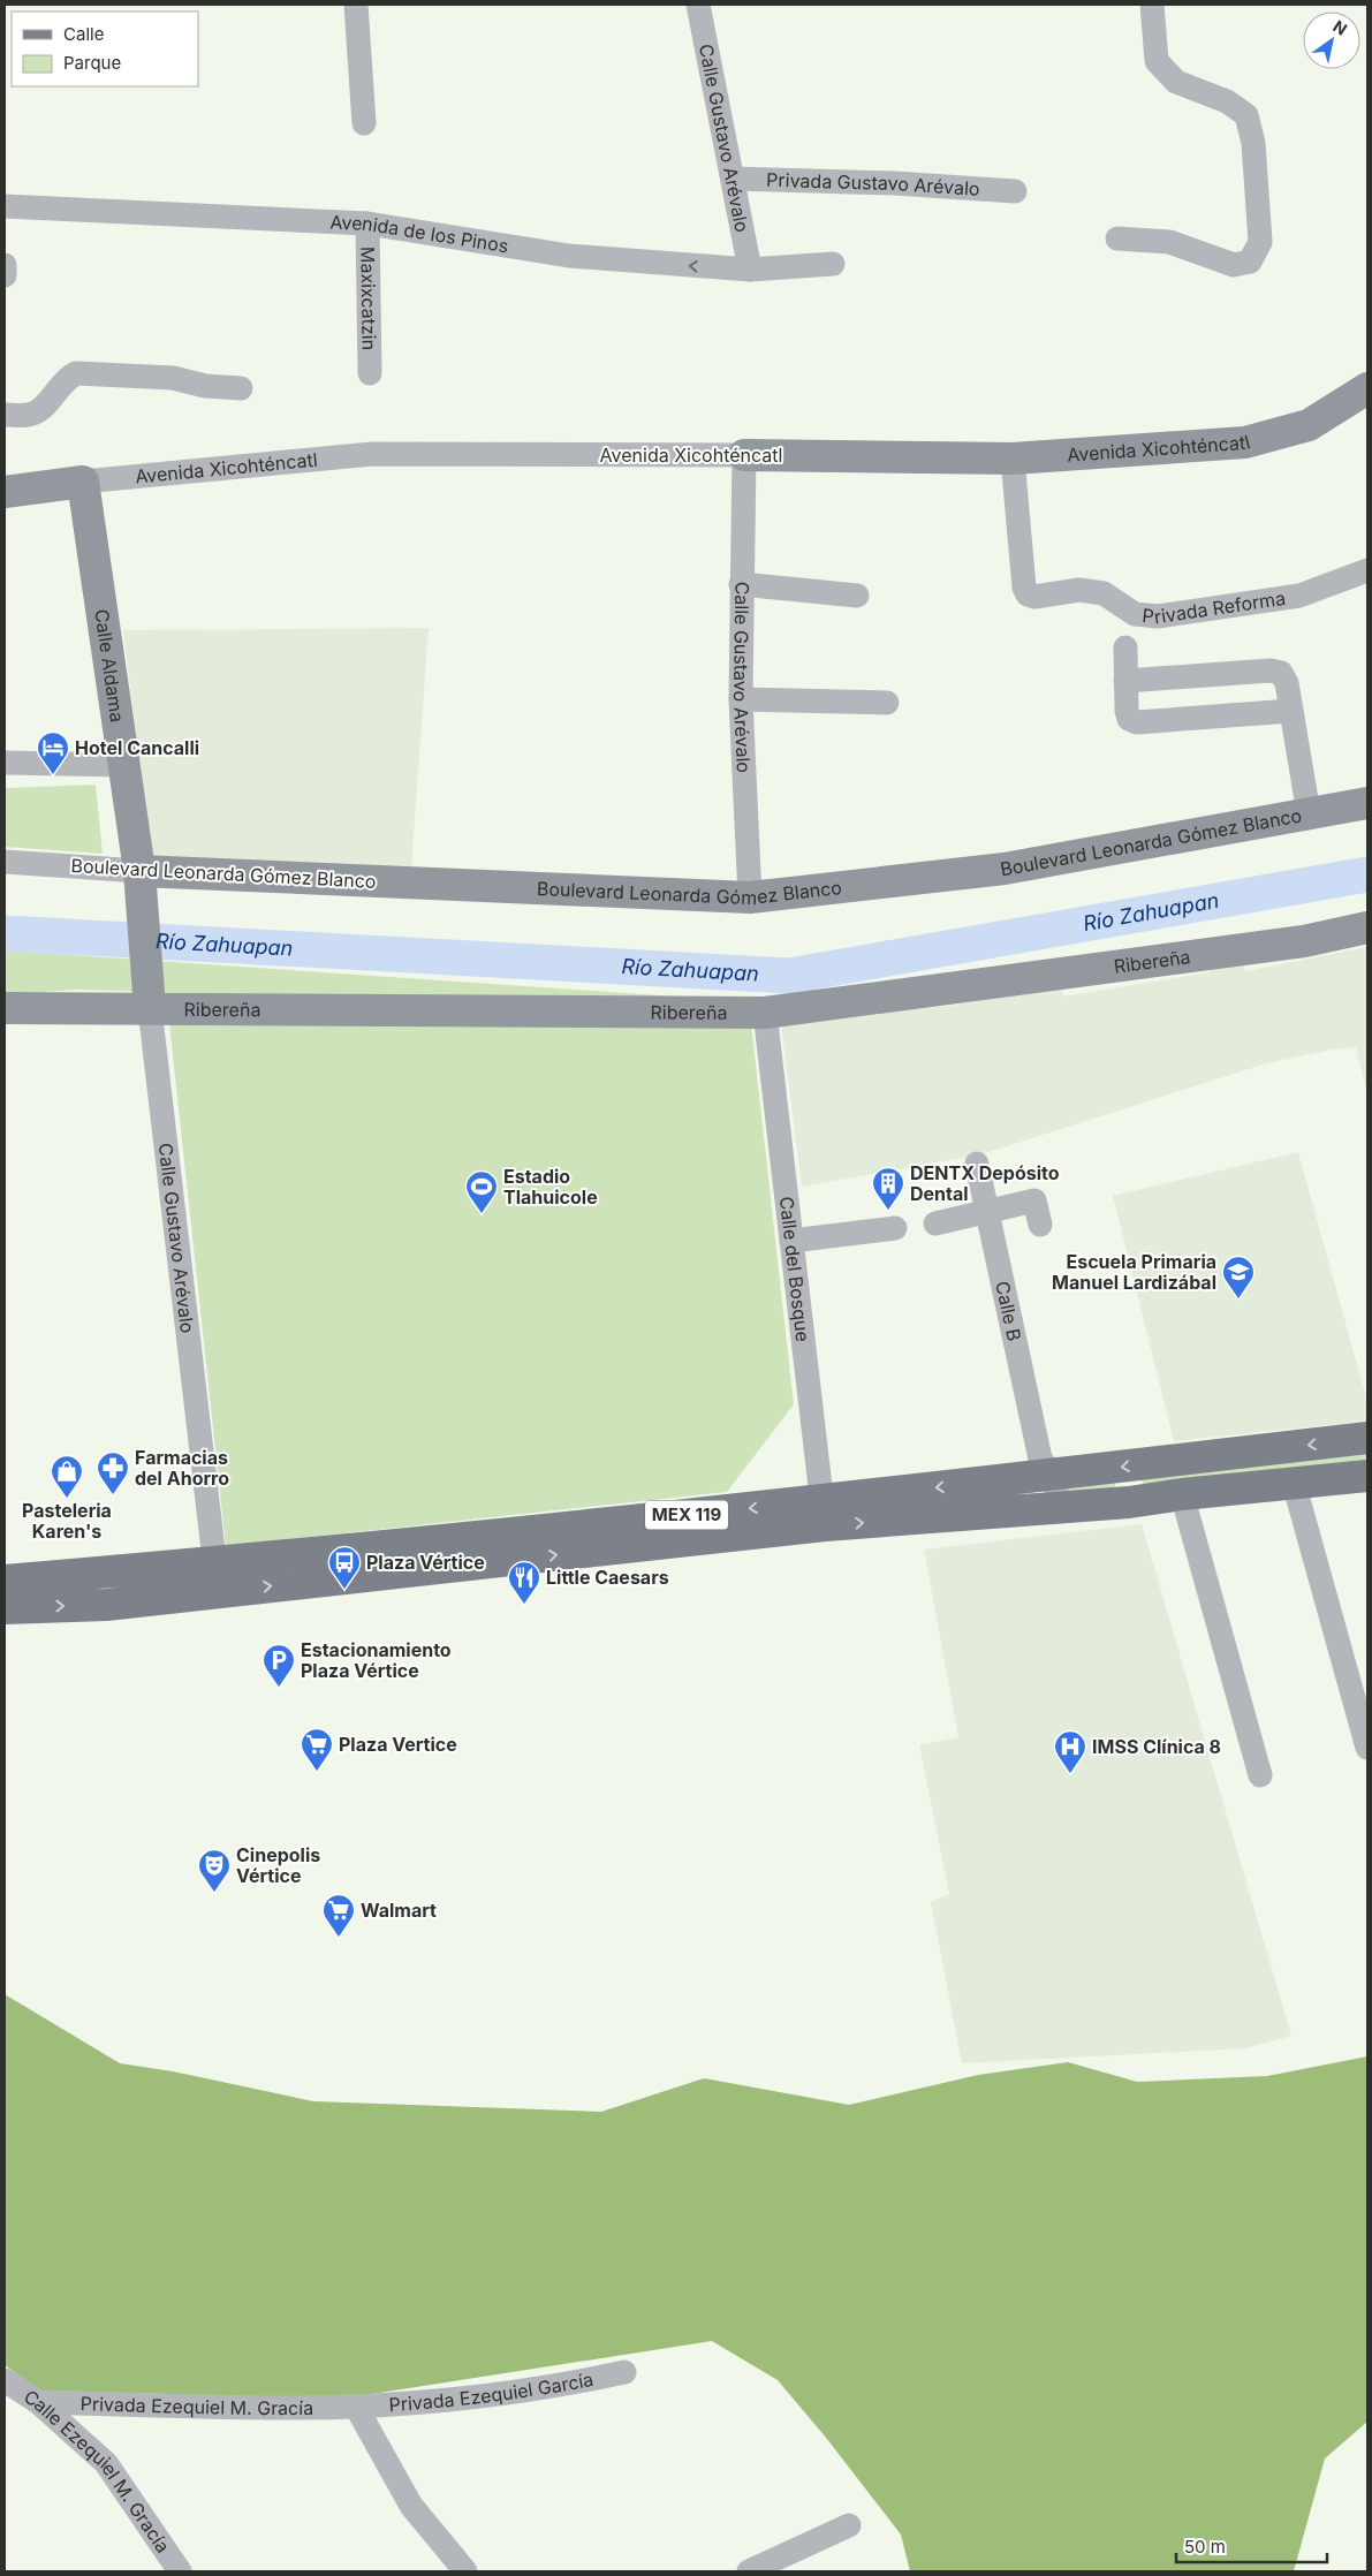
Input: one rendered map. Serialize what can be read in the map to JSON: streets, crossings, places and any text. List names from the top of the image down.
{
  "streets": {
    "main road": ["MEX 119"],
    "street": [
      "Calle Gustavo Arévalo",
      "Privada Gustavo Arévalo",
      "Avenida de los Pinos",
      "Maxixcatzin",
      "Avenida Xicohténcatl",
      "Privada Reforma",
      "Calle Aldama",
      "Boulevard Leonarda Gómez Blanco",
      "Ribereña",
      "Calle del Bosque",
      "Calle B",
      "Privada Ezequiel García",
      "Privada Ezequiel M. Gracía",
      "Calle Ezequiel M. Gracía"
    ]
  },
  "crossings": [
    ["Calle Gustavo Arévalo", "Privada Gustavo Arévalo"],
    ["Calle Gustavo Arévalo", "Avenida de los Pinos"],
    ["Calle Gustavo Arévalo", "Avenida Xicohténcatl"],
    ["Calle Gustavo Arévalo", "Calle Aldama"],
    ["Calle Gustavo Arévalo", "Boulevard Leonarda Gómez Blanco"],
    ["Calle Gustavo Arévalo", "Ribereña"],
    ["Calle Gustavo Arévalo", "MEX 119"],
    ["Avenida de los Pinos", "Maxixcatzin"],
    ["Avenida Xicohténcatl", "Privada Reforma"],
    ["Avenida Xicohténcatl", "Calle Aldama"],
    ["Calle Aldama", "Boulevard Leonarda Gómez Blanco"],
    ["Ribereña", "Calle del Bosque"],
    ["Calle del Bosque", "MEX 119"],
    ["Calle B", "MEX 119"],
    ["Privada Ezequiel García", "Privada Ezequiel M. Gracía"],
    ["Privada Ezequiel M. Gracía", "Calle Ezequiel M. Gracía"]
  ],
  "one_way": ["Avenida de los Pinos"],
  "water": ["Río Zahuapan"],
  "places": {
    "hotel": ["Hotel Cancalli"],
    "building": ["DENTX Depósito Dental"],
    "sports": ["Estadio Tlahuicole"],
    "school or university": ["Escuela Primaria Manuel Lardizábal"],
    "pharmacy": ["Farmacias del Ahorro"],
    "shop": ["Pasteleria Karen's"],
    "bus stop": ["Plaza Vértice"],
    "restaurant": ["Little Caesars"],
    "parking": ["Estacionamiento Plaza Vértice"],
    "supermarket": ["Plaza Vertice", "Walmart"],
    "hospital": ["IMSS Clínica 8"],
    "theatre": ["Cinepolis Vértice"]
  },
  "legend": ["Calle", "Parque"],
  "scale_bar": "50 m",
  "north": "top right"
}
